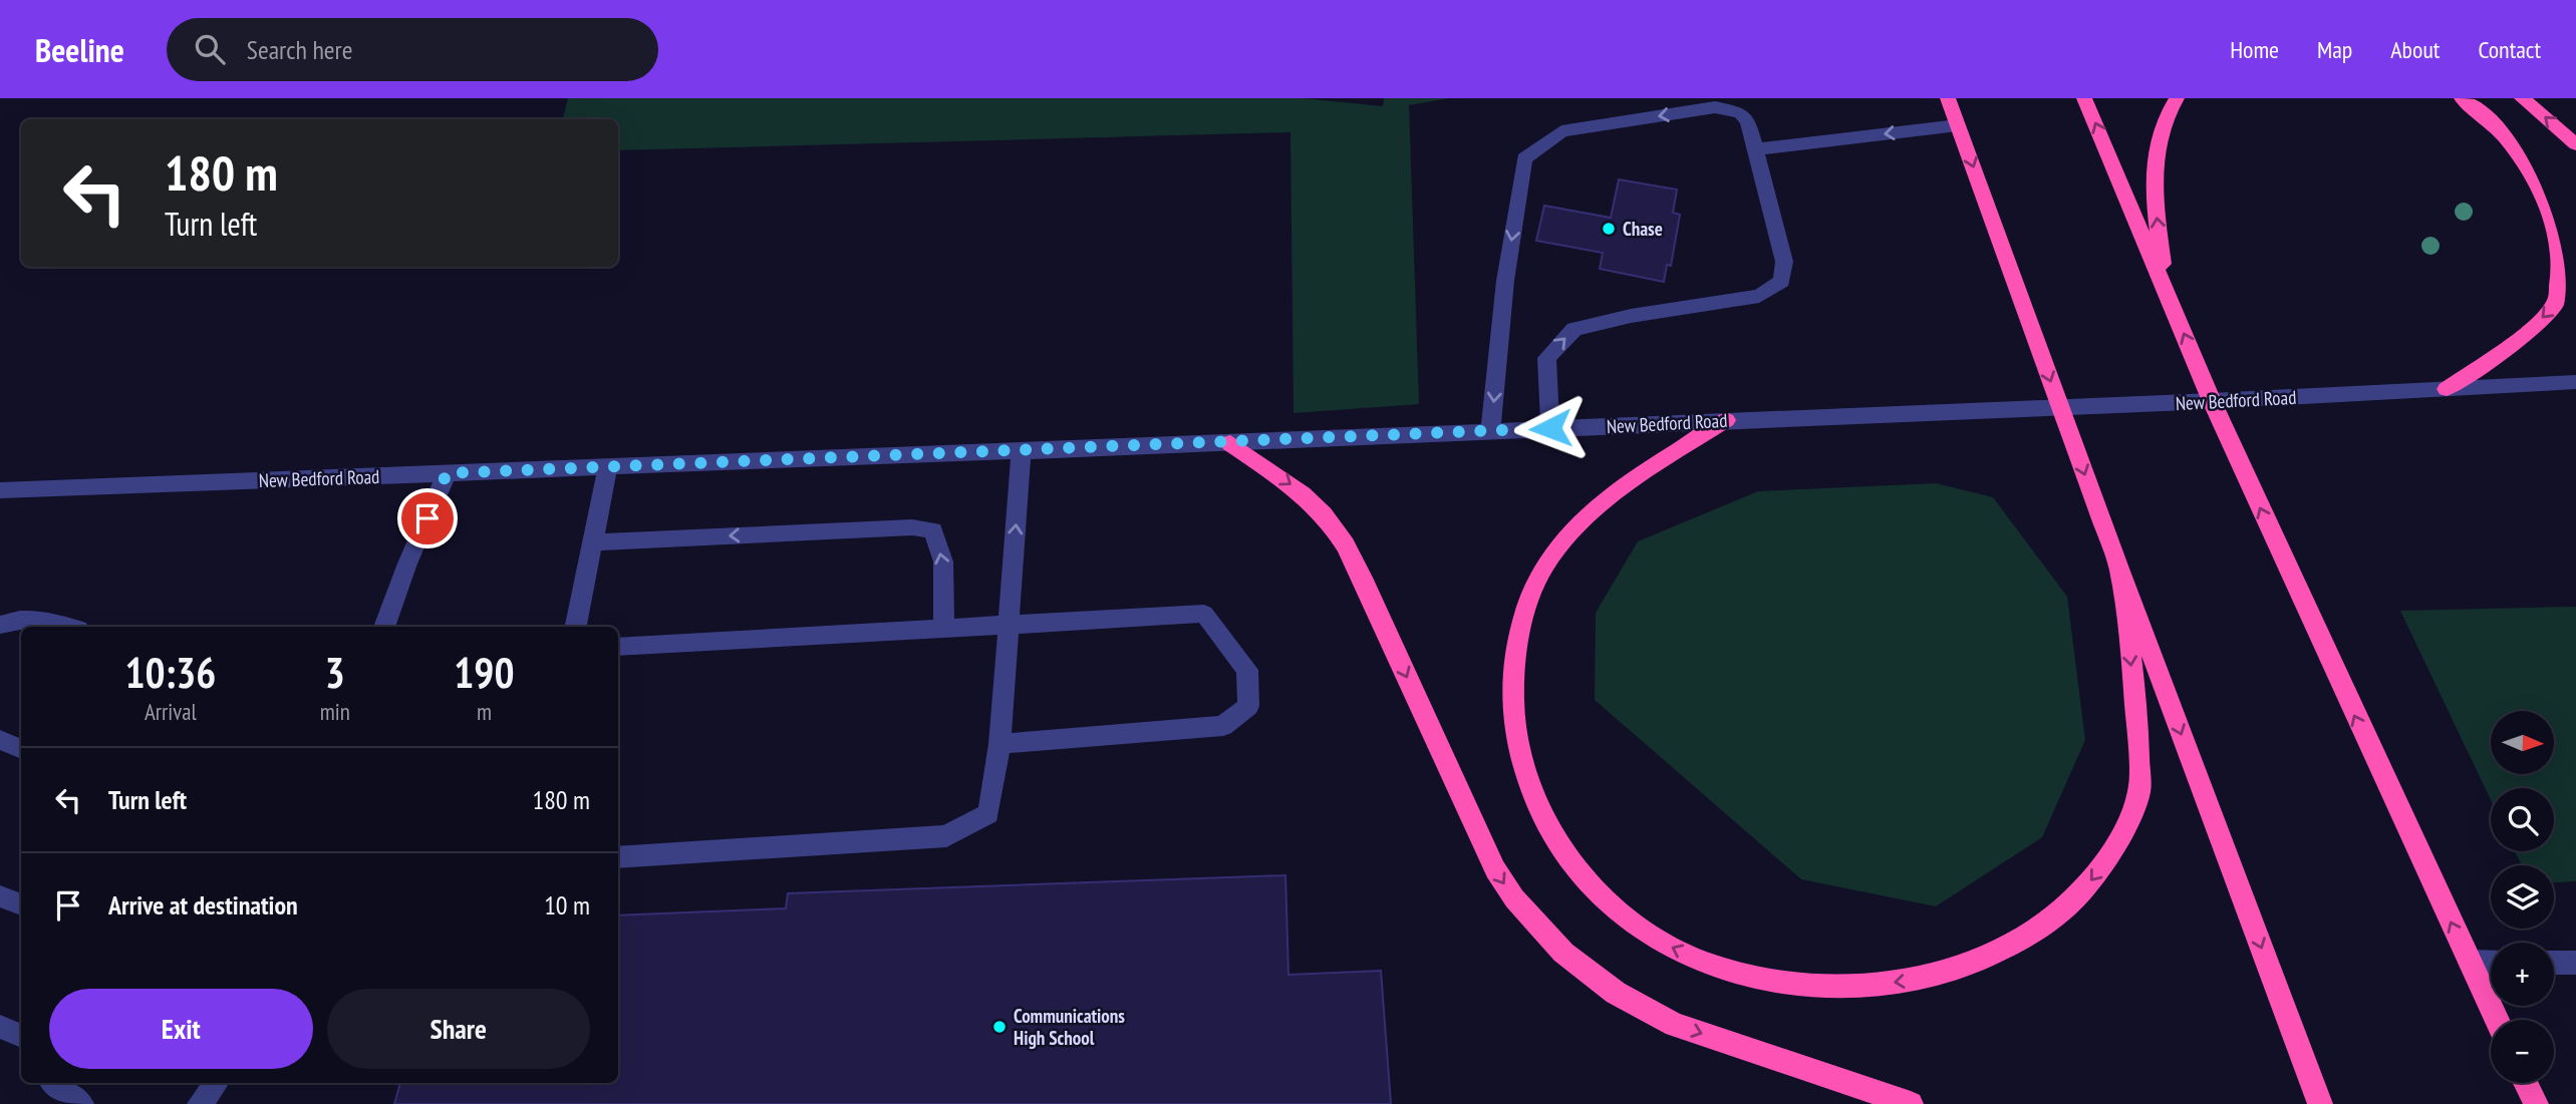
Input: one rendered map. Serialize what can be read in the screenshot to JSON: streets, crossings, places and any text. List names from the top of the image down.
{
  "streets": {
    "street": ["New Bedford Road"]
  },
  "places": ["Chase", "Communications High School"],
  "north": "right",
  "page": {
    "header": "Beeline",
    "search": "Search here",
    "nav": [
      "Home",
      "Map",
      "About",
      "Contact"
    ],
    "turn": ["180 m", "Turn left"],
    "eta": [
      "10:36",
      "Arrival",
      "3",
      "min",
      "190",
      "m"
    ],
    "map_buttons": ["+", "−"],
    "list": [
      {
        "name": "Turn left",
        "value": "180 m"
      },
      {
        "name": "Arrive at destination",
        "value": "10 m"
      }
    ],
    "buttons": ["Exit", "Share"]
  }
}
